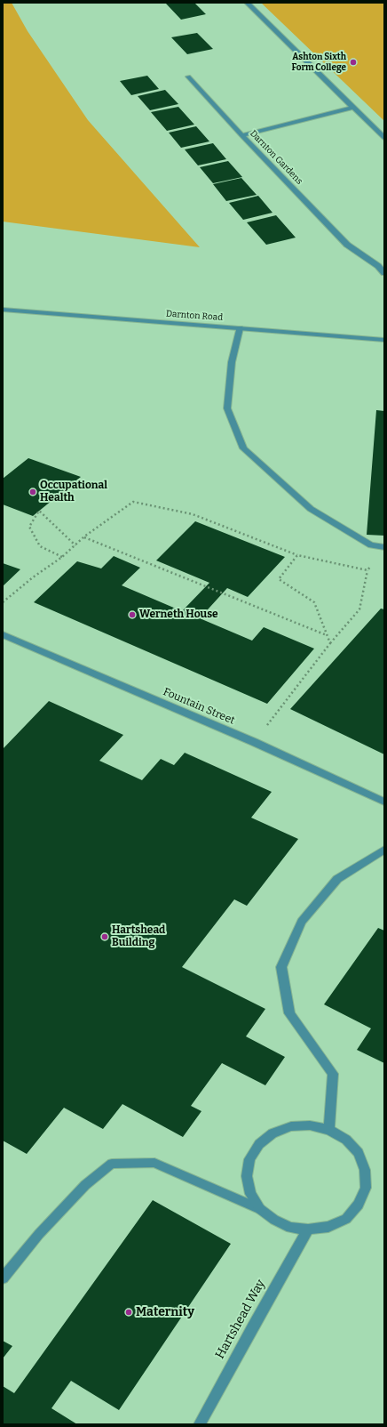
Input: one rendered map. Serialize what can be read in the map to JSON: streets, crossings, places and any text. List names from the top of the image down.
{
  "streets": {
    "street": [
      "Darnton Gardens",
      "Darnton Road",
      "Fountain Street",
      "Hartshead Way"
    ]
  },
  "places": [
    "Ashton Sixth Form College",
    "Occupational Health",
    "Werneth House",
    "Hartshead Building",
    "Maternity"
  ]
}
